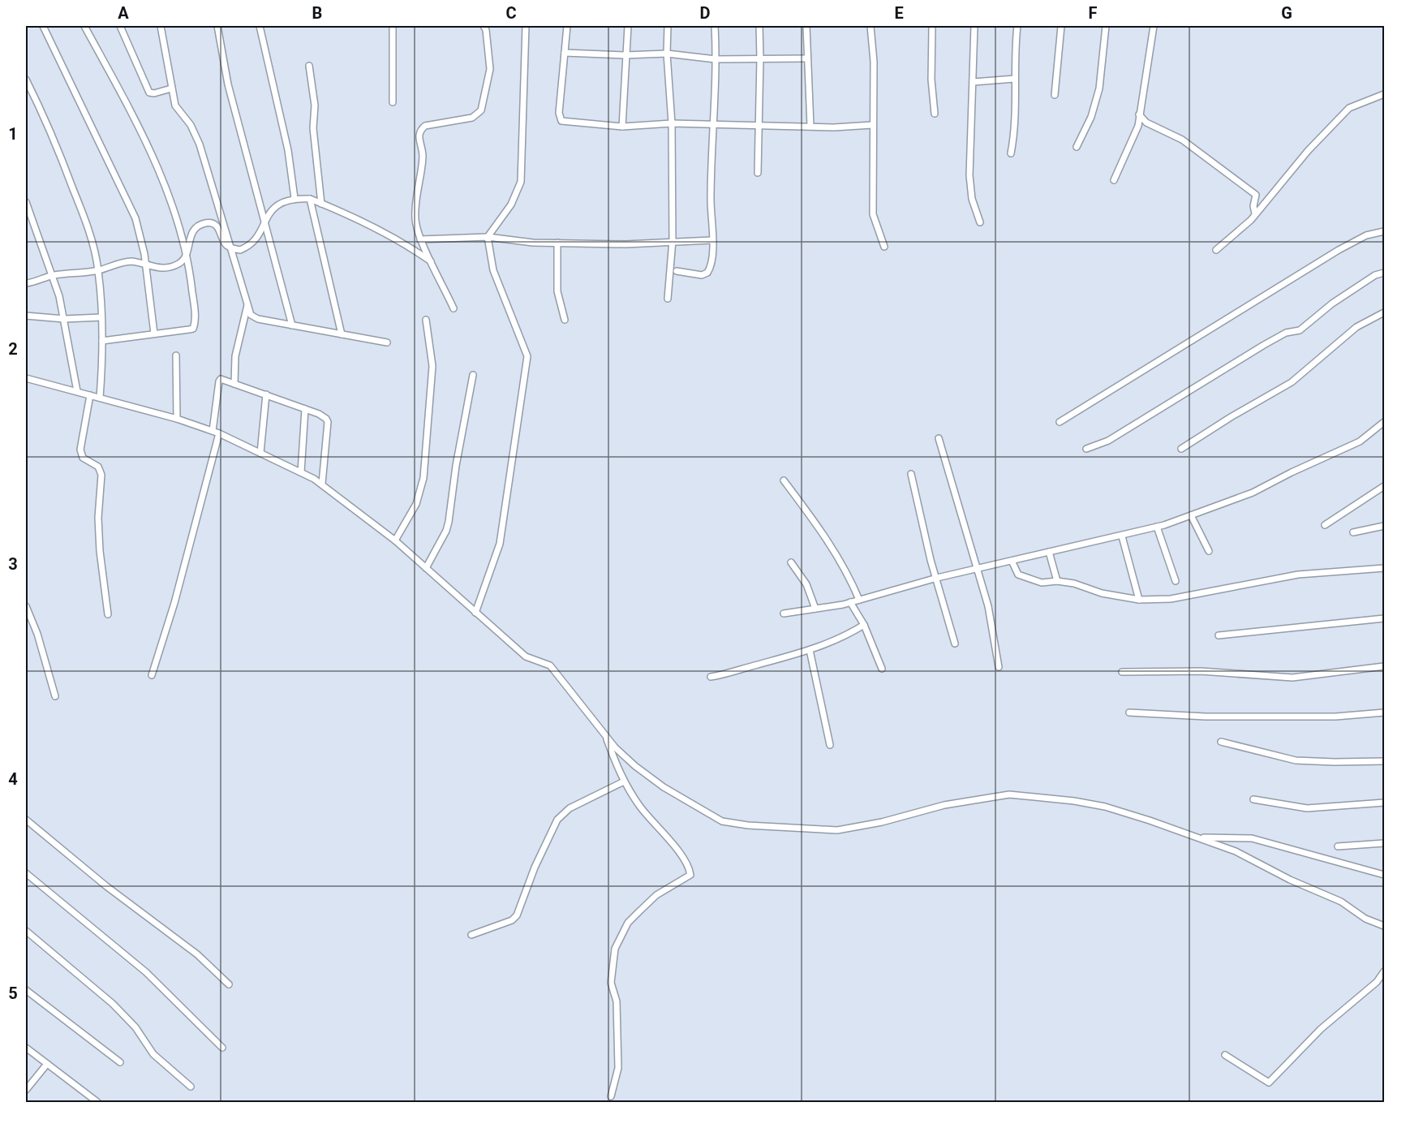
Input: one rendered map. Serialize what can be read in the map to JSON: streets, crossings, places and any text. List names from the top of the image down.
{
  "grid": {
    "columns": [
      "A",
      "B",
      "C",
      "D",
      "E",
      "F",
      "G"
    ],
    "rows": [
      "1",
      "2",
      "3",
      "4",
      "5"
    ]
  }
}
